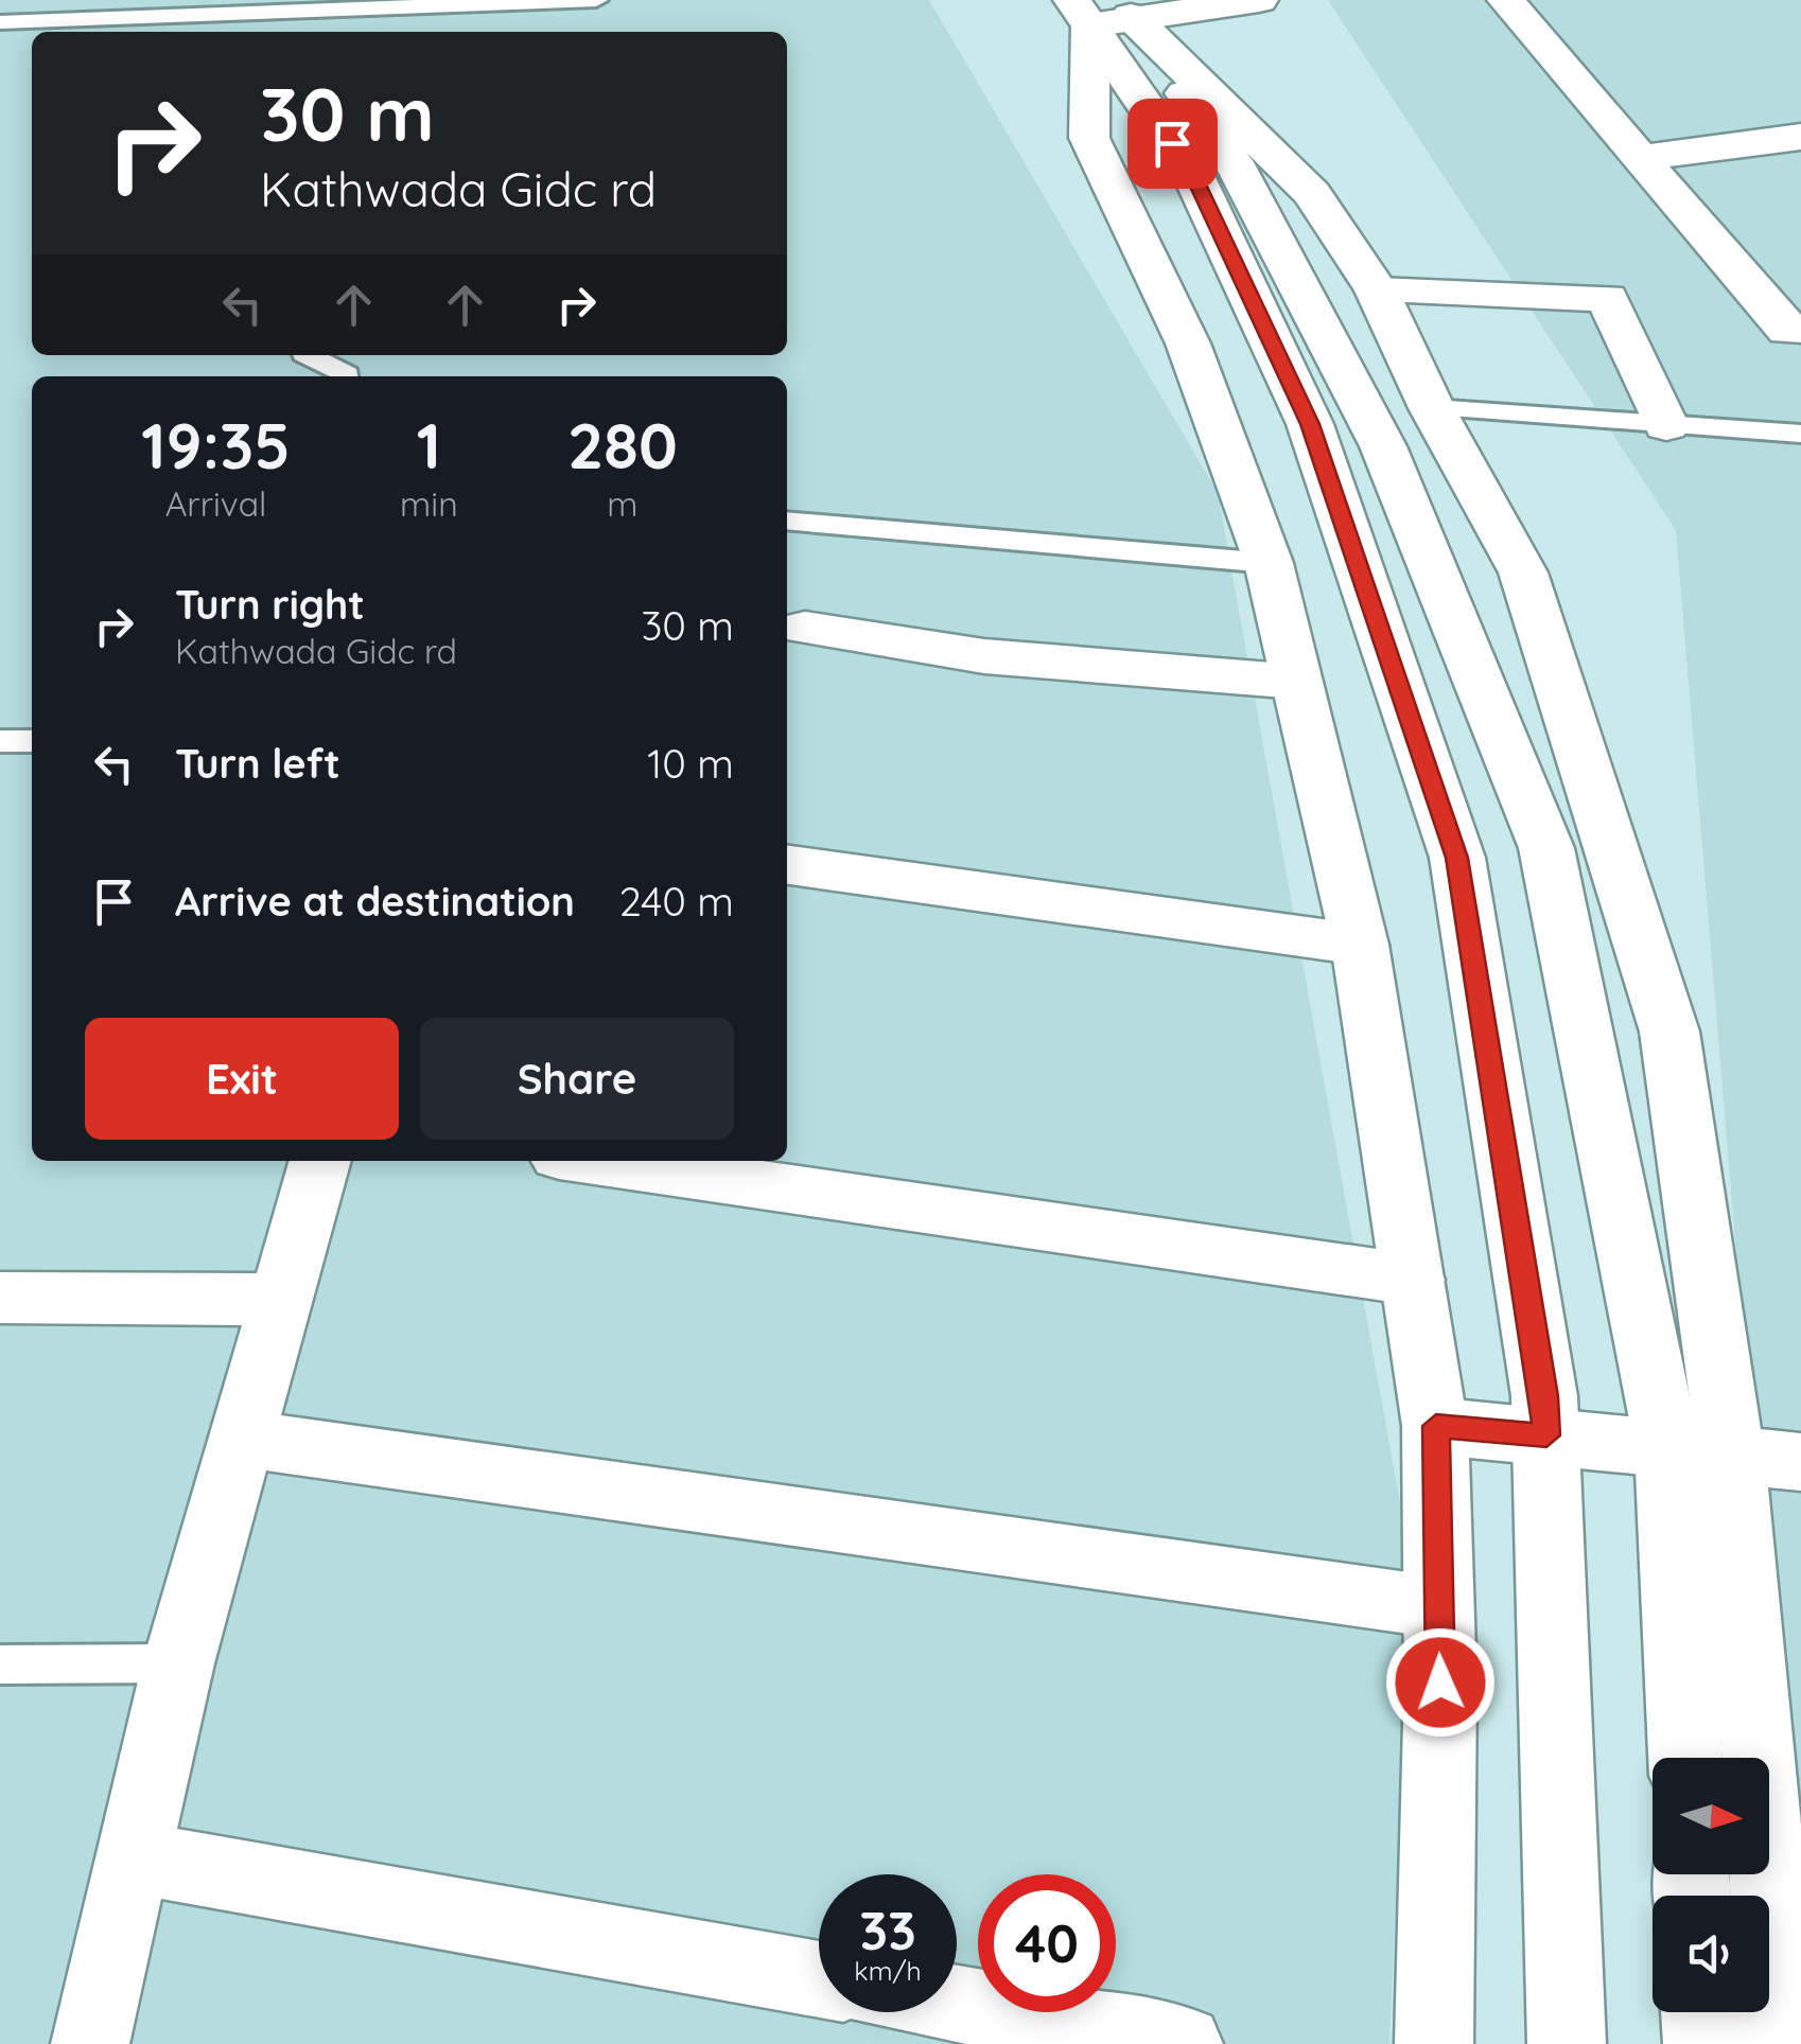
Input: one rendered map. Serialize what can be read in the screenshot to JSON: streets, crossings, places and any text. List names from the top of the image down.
{
  "north": "right",
  "page": {
    "turn": ["30 m", "Kathwada Gidc rd"],
    "eta": [
      "19:35",
      "Arrival",
      "1",
      "min",
      "280",
      "m"
    ],
    "list": [
      {
        "name": "Turn right",
        "note": "Kathwada Gidc rd",
        "value": "30 m"
      },
      {
        "name": "Turn left",
        "value": "10 m"
      },
      {
        "name": "Arrive at destination",
        "value": "240 m"
      }
    ],
    "buttons": ["Exit", "Share"],
    "speed": "33 km/h",
    "limit": "40"
  }
}
